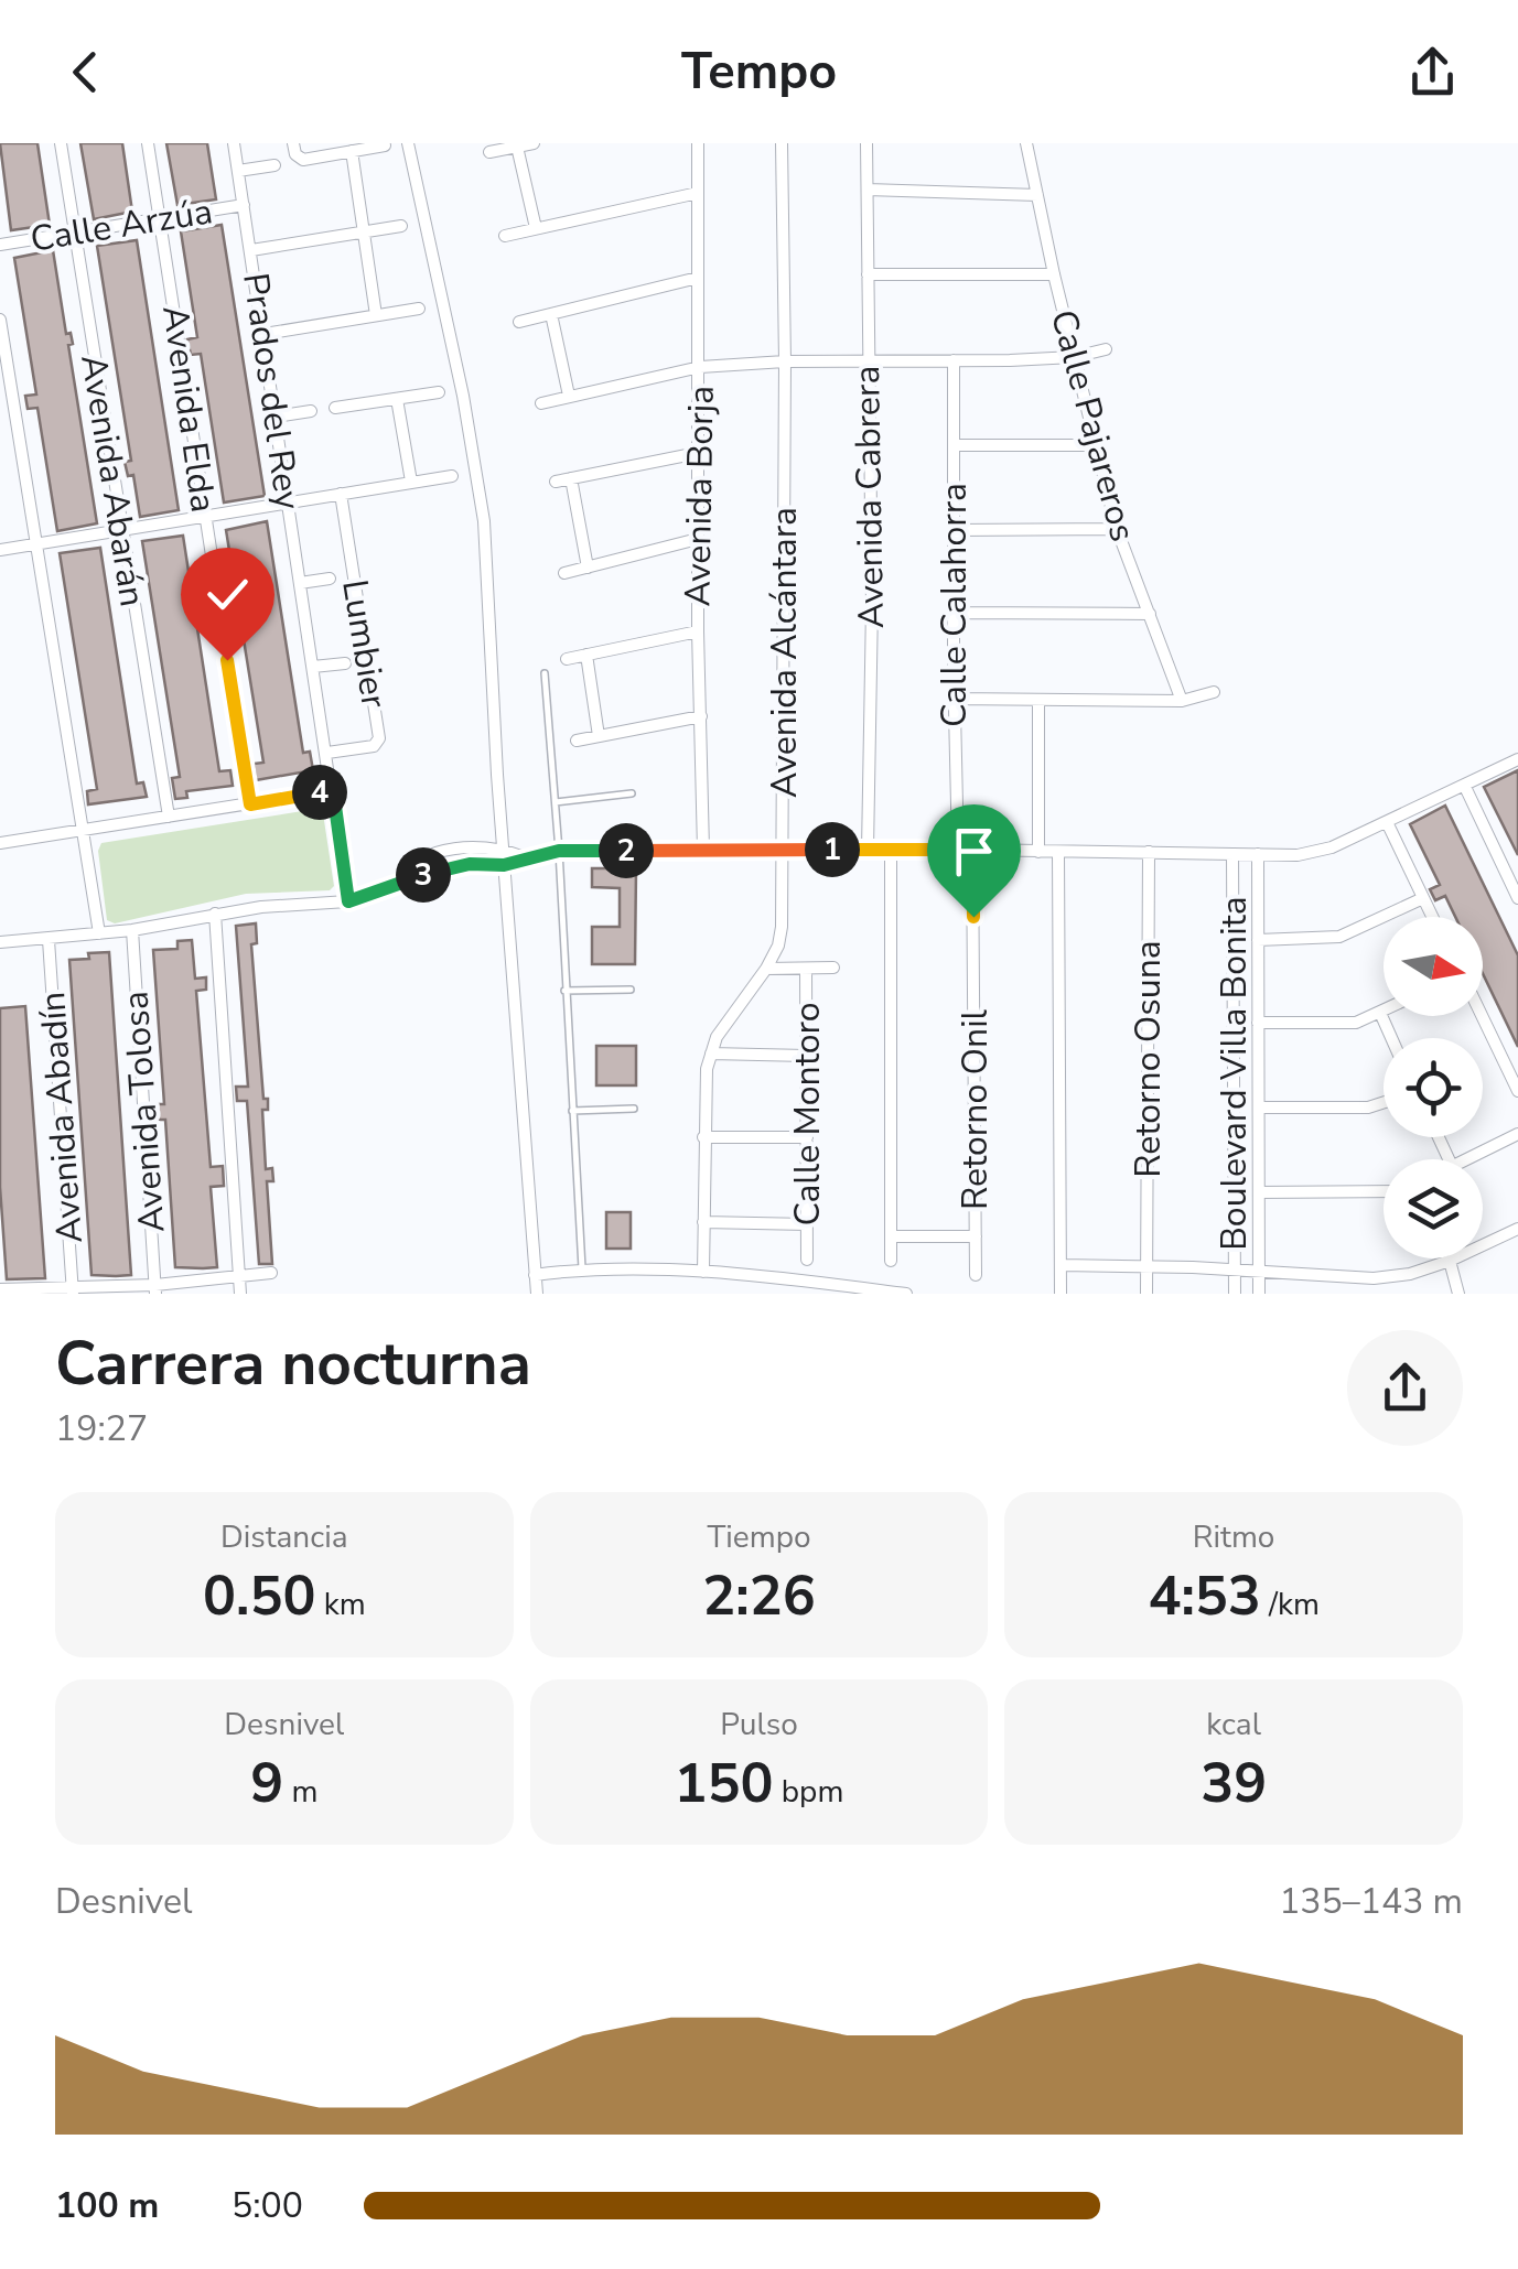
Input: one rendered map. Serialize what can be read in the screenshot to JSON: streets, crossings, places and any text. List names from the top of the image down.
{
  "streets": {
    "street": [
      "Calle Arzúa",
      "Prados del Rey",
      "Avenida Elda",
      "Calle Pajareros",
      "Avenida Abarán",
      "Avenida Borja",
      "Avenida Cabrera",
      "Calle Calahorra",
      "Lumbier",
      "Avenida Alcántara",
      "Retorno Osuna",
      "Boulevard Villa Bonita",
      "Retorno Onil",
      "Avenida Tolosa",
      "Calle Montoro",
      "Avenida Abadín"
    ]
  },
  "crossings": [
    ["Calle Arzúa", "Prados del Rey"],
    ["Calle Arzúa", "Avenida Elda"],
    ["Calle Arzúa", "Avenida Abarán"],
    ["Prados del Rey", "Lumbier"],
    ["Calle Calahorra", "Retorno Onil"],
    ["Avenida Alcántara", "Calle Montoro"]
  ],
  "north": "right",
  "page": {
    "header": "Tempo",
    "pins": [
      "4",
      "1",
      "2",
      "3"
    ],
    "heading": ["Carrera nocturna", "19:27"],
    "stats": [
      ["Distancia", "0.50 km"],
      ["Tiempo", "2:26"],
      ["Ritmo", "4:53 /km"],
      ["Desnivel", "9 m"],
      ["Pulso", "150 bpm"],
      ["kcal", "39"]
    ],
    "chart": ["Desnivel", "135–143 m"],
    "list": [
      {
        "name": "100 m",
        "note": "5:00"
      }
    ]
  }
}
